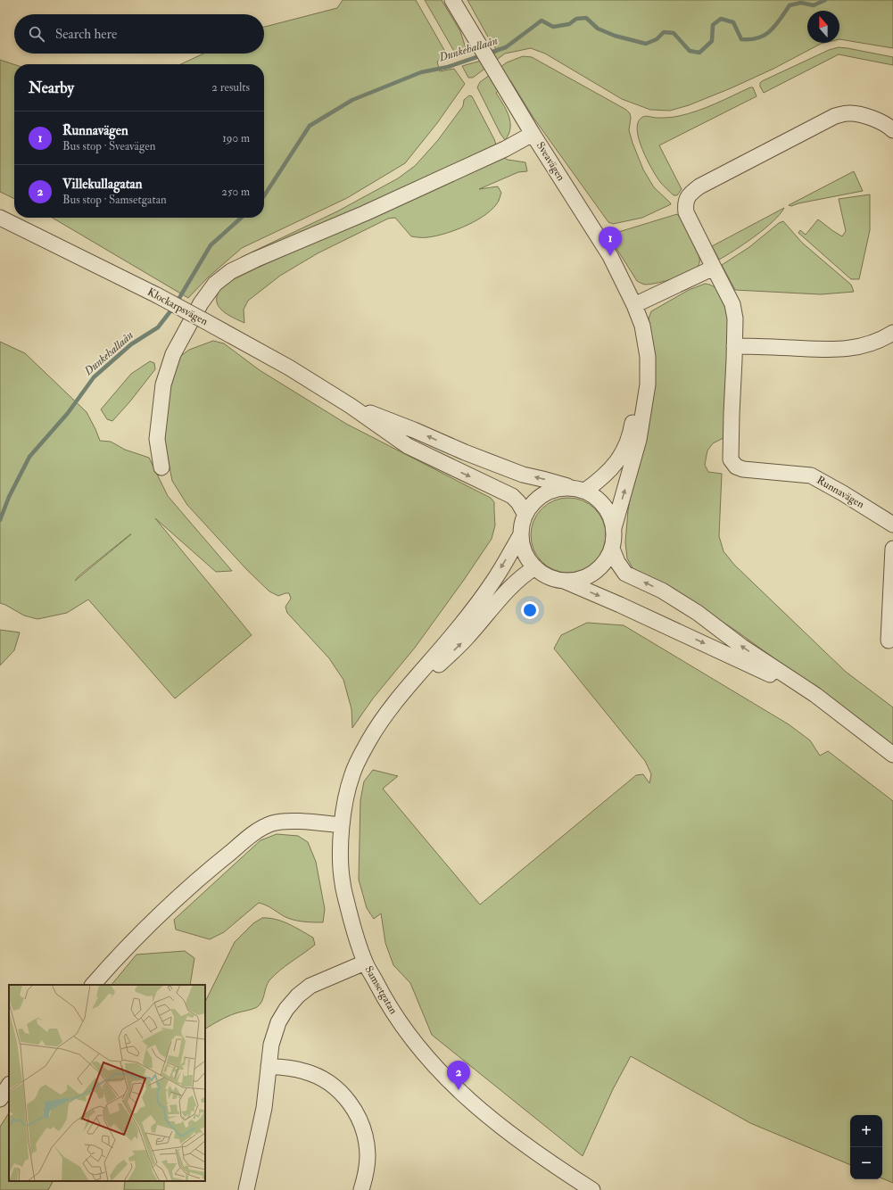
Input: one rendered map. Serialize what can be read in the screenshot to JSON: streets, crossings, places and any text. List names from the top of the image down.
{
  "streets": {
    "street": [
      "Sveavägen",
      "Klockarpsvägen",
      "Runnavägen",
      "Samsetgatan"
    ]
  },
  "water": ["Dunkehallaån"],
  "north": "top",
  "page": {
    "search": "Search here",
    "heading": ["Nearby", "2 results"],
    "list": [
      {
        "mark": "1",
        "name": "Runnavägen",
        "note": "Bus stop · Sveavägen",
        "value": "190 m"
      },
      {
        "mark": "2",
        "name": "Villekullagatan",
        "note": "Bus stop · Samsetgatan",
        "value": "250 m"
      }
    ],
    "pins": ["1", "2"],
    "map_buttons": ["+", "−"]
  }
}
